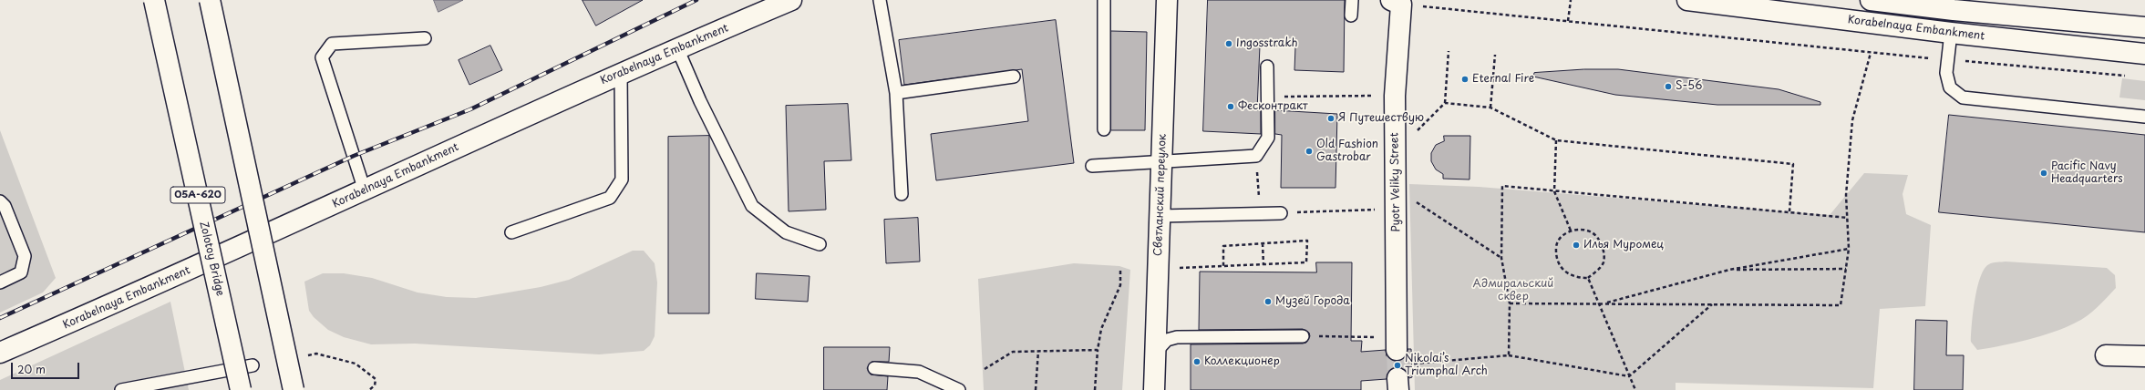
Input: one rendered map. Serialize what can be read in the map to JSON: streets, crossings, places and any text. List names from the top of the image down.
{
  "streets": {
    "main road": [
      "Korabelnaya Embankment",
      "Pyotr Veliky Street",
      "05А-620",
      "Светланский переулок",
      "Zolotoy Bridge"
    ]
  },
  "parks": ["Адмиральский сквер"],
  "places": [
    "Ingosstrakh",
    "Eternal Fire",
    "S-56",
    "Фесконтракт",
    "Я Путешествую",
    "Old Fashion Gastrobar",
    "Pacific Navy Headquarters",
    "Илья Муромец",
    "Музей Города",
    "Коллекционер",
    "Nikolai’s Triumphal Arch"
  ],
  "scale_bar": "20 m"
}
